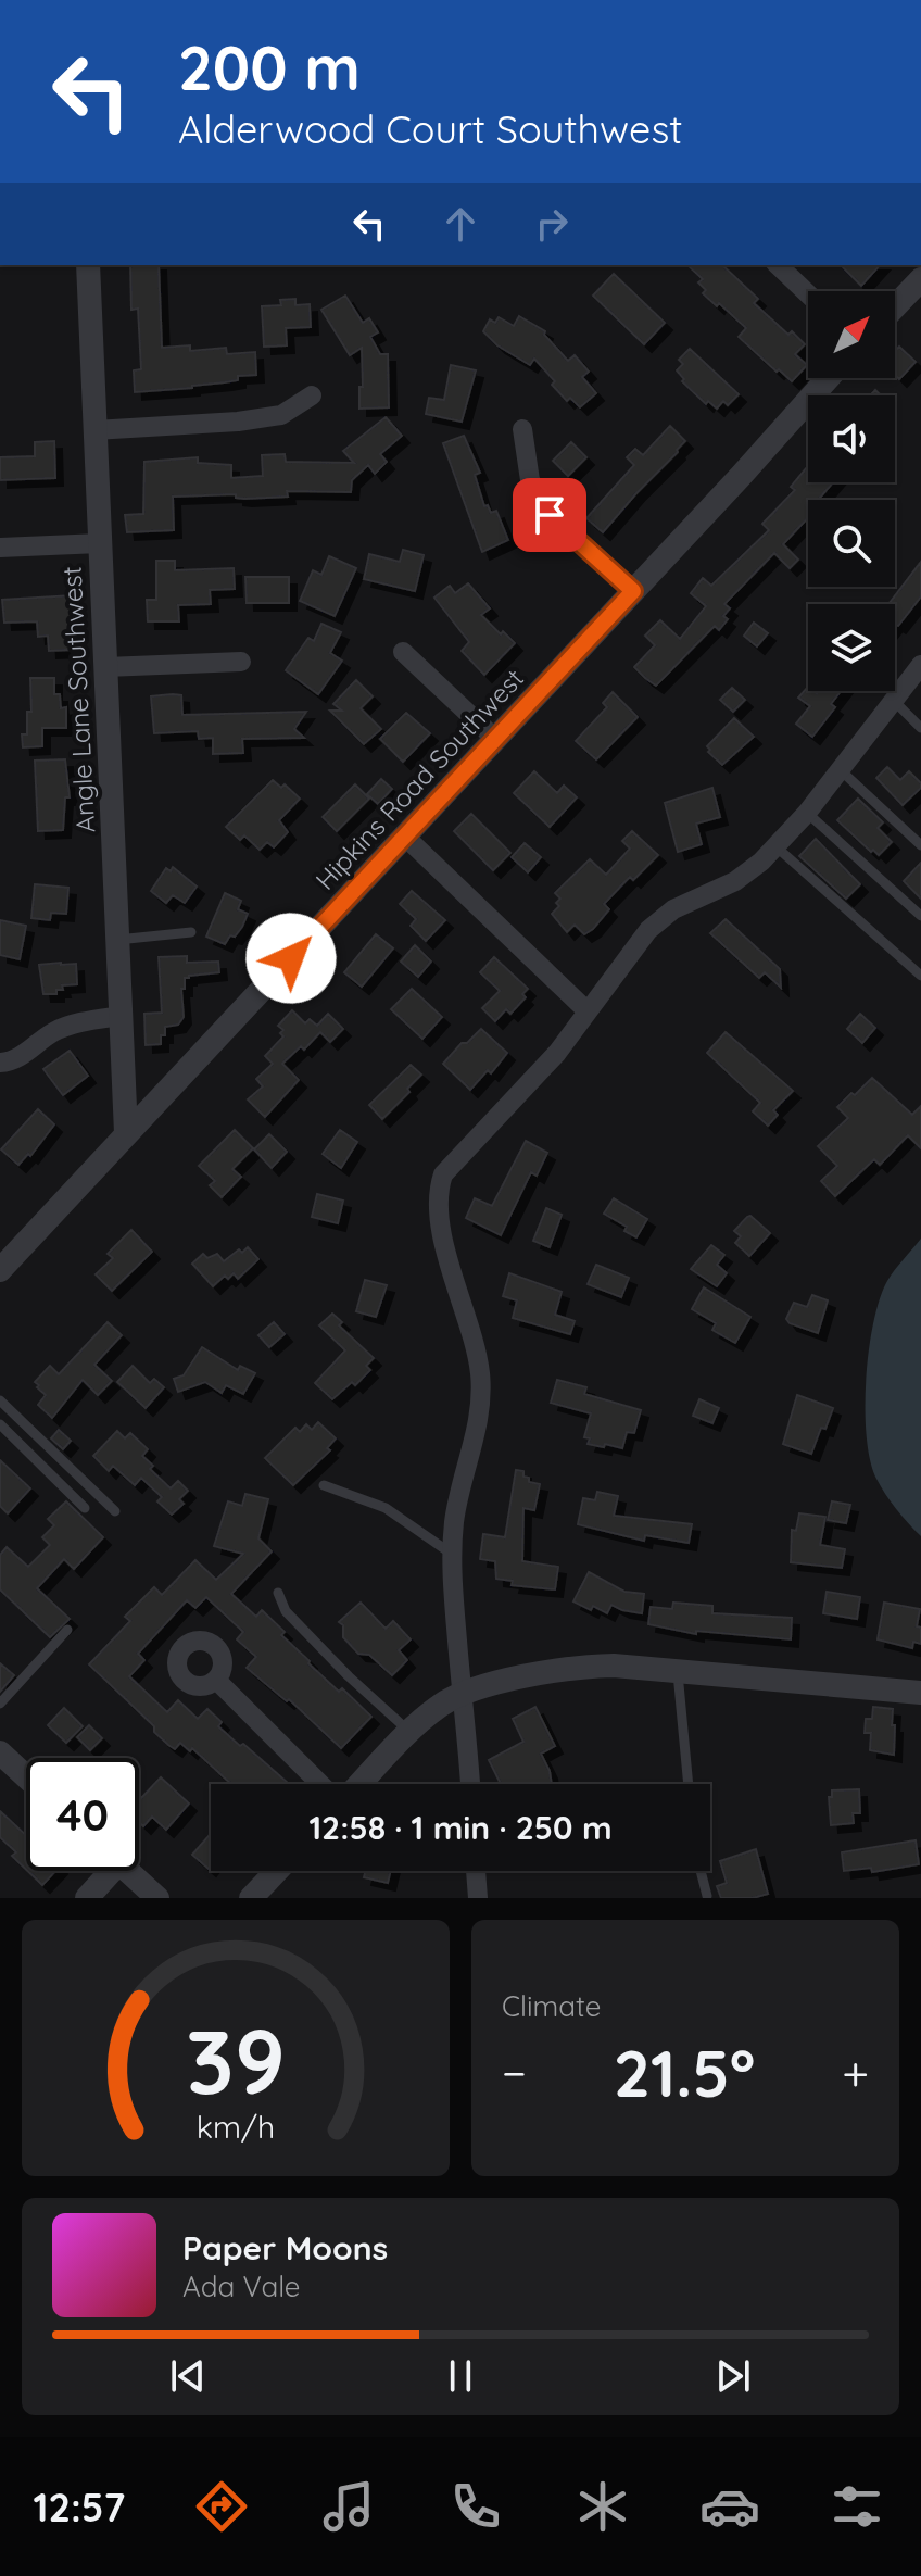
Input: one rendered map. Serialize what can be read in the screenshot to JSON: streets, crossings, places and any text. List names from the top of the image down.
{
  "streets": {
    "street": ["Angle Lane Southwest", "Hipkins Road Southwest"]
  },
  "crossings": [
    ["Angle Lane Southwest", "Hipkins Road Southwest"]
  ],
  "north": "top right",
  "page": {
    "turn": ["200 m", "Alderwood Court Southwest"],
    "limit": "40",
    "trip": "12:58 · 1 min · 250 m",
    "tile": "Climate",
    "heat": ["−", "21.5°", "+"],
    "song": ["Paper Moons", "Ada Vale"],
    "tabs": "12:57",
    "gauge": ["39", "km/h"]
  }
}
